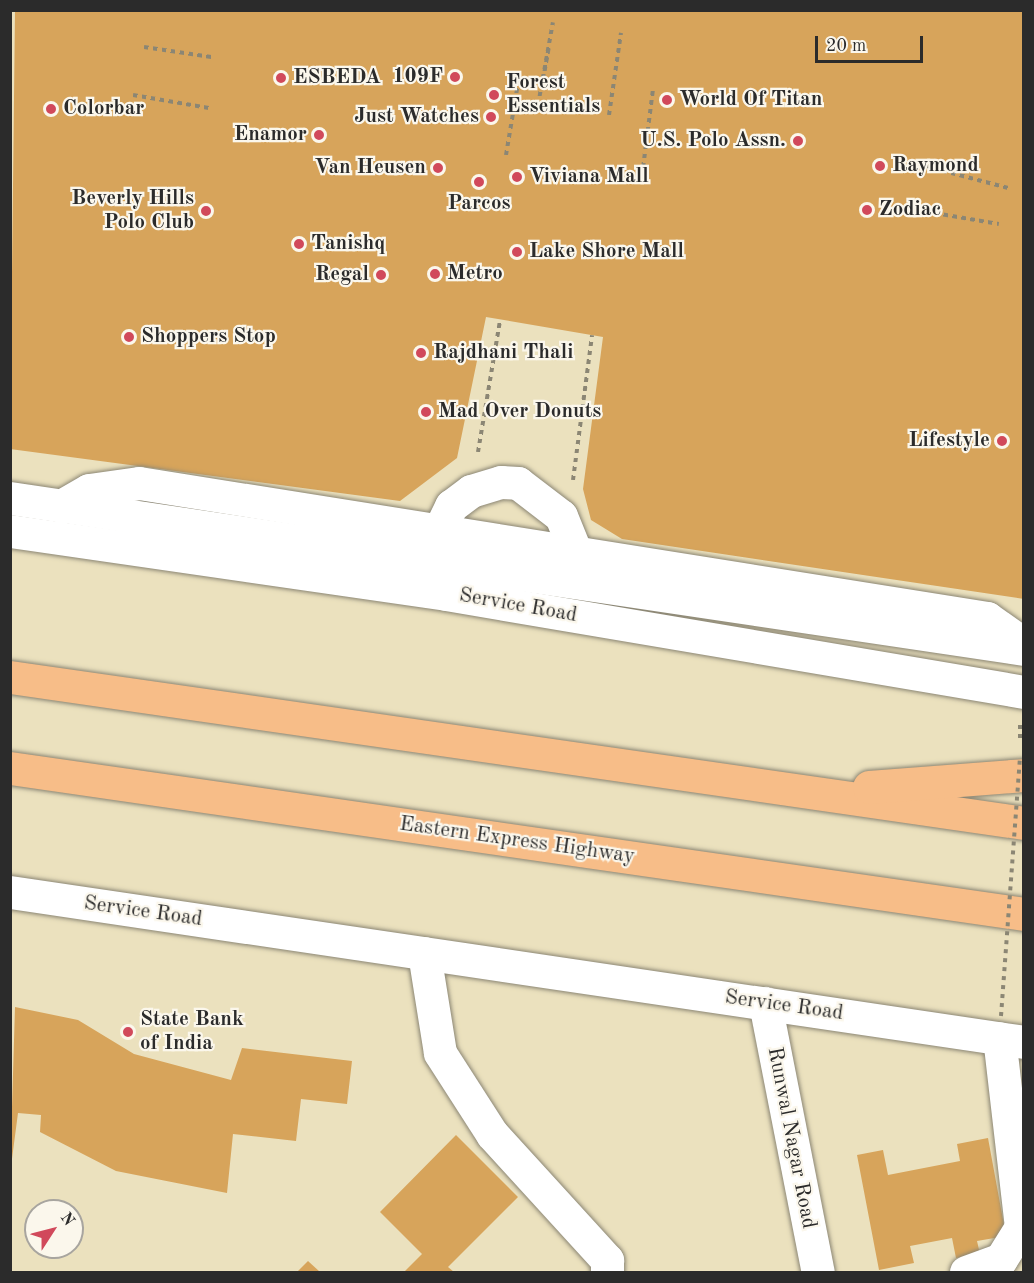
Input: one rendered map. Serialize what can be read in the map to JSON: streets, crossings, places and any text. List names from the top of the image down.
{
  "streets": {
    "highway": ["Eastern Express Highway"],
    "street": ["Service Road", "Runwal Nagar Road"]
  },
  "crossings": [
    ["Service Road", "Runwal Nagar Road"]
  ],
  "places": [
    "109F",
    "ESBEDA",
    "Forest Essentials",
    "World Of Titan",
    "Colorbar",
    "Just Watches",
    "Enamor",
    "U.S. Polo Assn.",
    "Raymond",
    "Van Heusen",
    "Viviana Mall",
    "Parcos",
    "Zodiac",
    "Beverly Hills Polo Club",
    "Tanishq",
    "Lake Shore Mall",
    "Metro",
    "Regal",
    "Shoppers Stop",
    "Rajdhani Thali",
    "Mad Over Donuts",
    "Lifestyle",
    "State Bank of India"
  ],
  "scale_bar": "20 m",
  "north": "top right"
}
